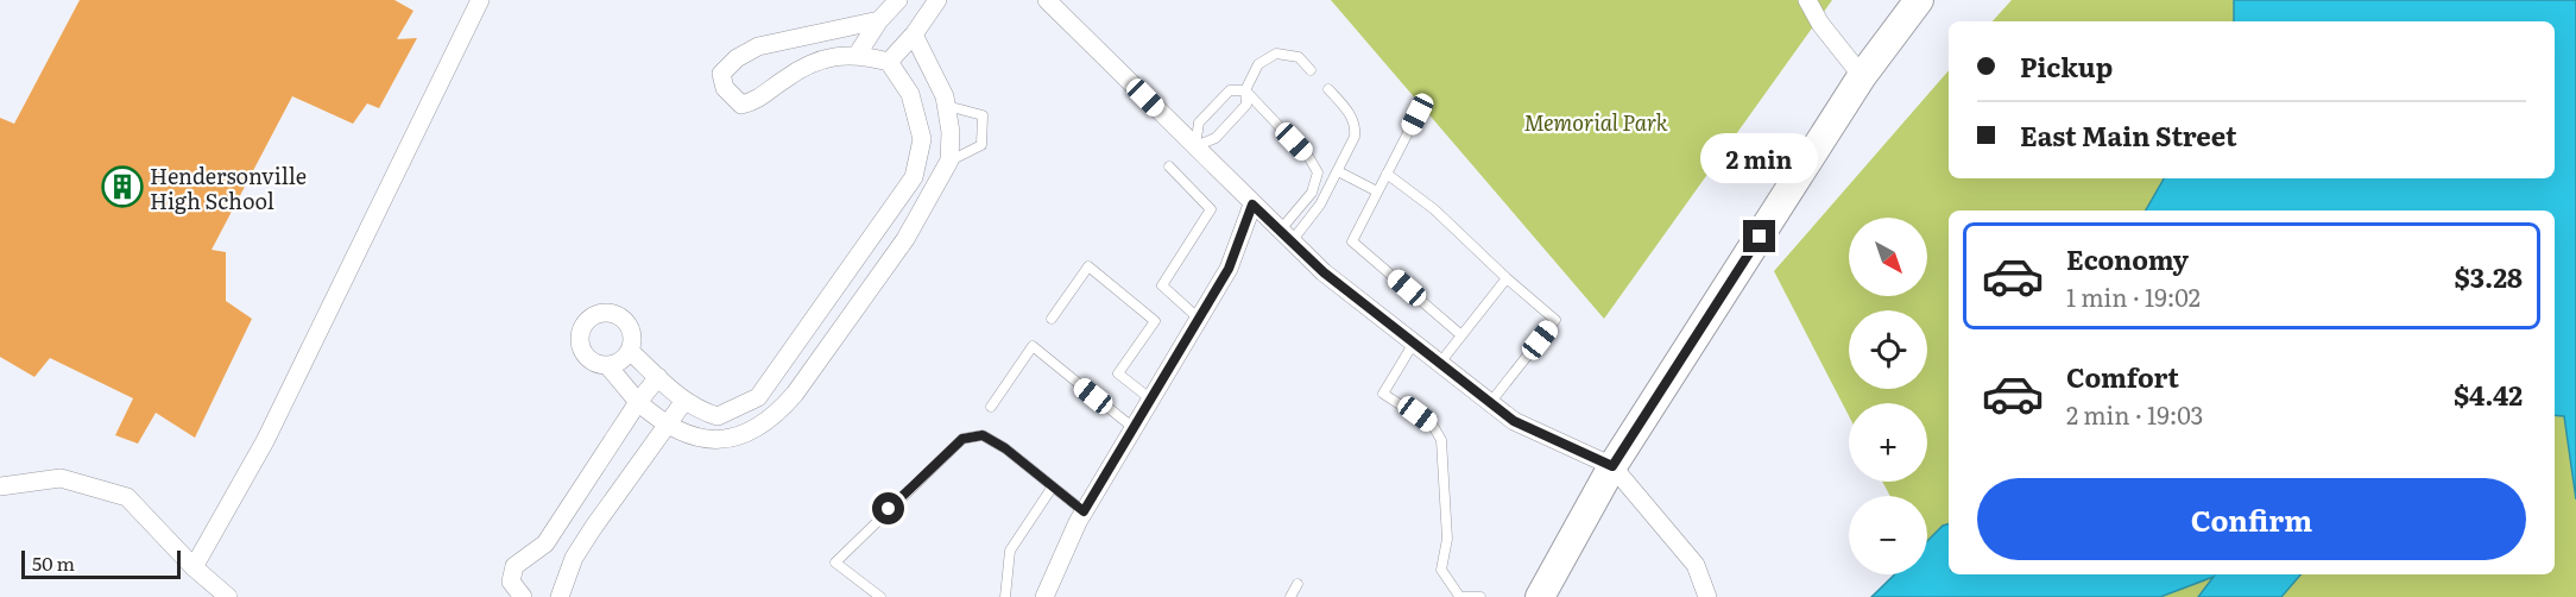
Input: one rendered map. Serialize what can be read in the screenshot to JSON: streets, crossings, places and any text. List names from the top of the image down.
{
  "parks": ["Memorial Park"],
  "places": {
    "building": ["Hendersonville High School"]
  },
  "scale_bar": "50 m",
  "north": "bottom right",
  "page": {
    "banner": ["Pickup", "East Main Street"],
    "bubble": "2 min",
    "map_buttons": ["+", "−"],
    "list": [
      {
        "name": "Economy",
        "note": "1 min · 19:02",
        "value": "$3.28"
      },
      {
        "name": "Comfort",
        "note": "2 min · 19:03",
        "value": "$4.42"
      }
    ],
    "buttons": "Confirm",
    "scale": "50 m"
  }
}
